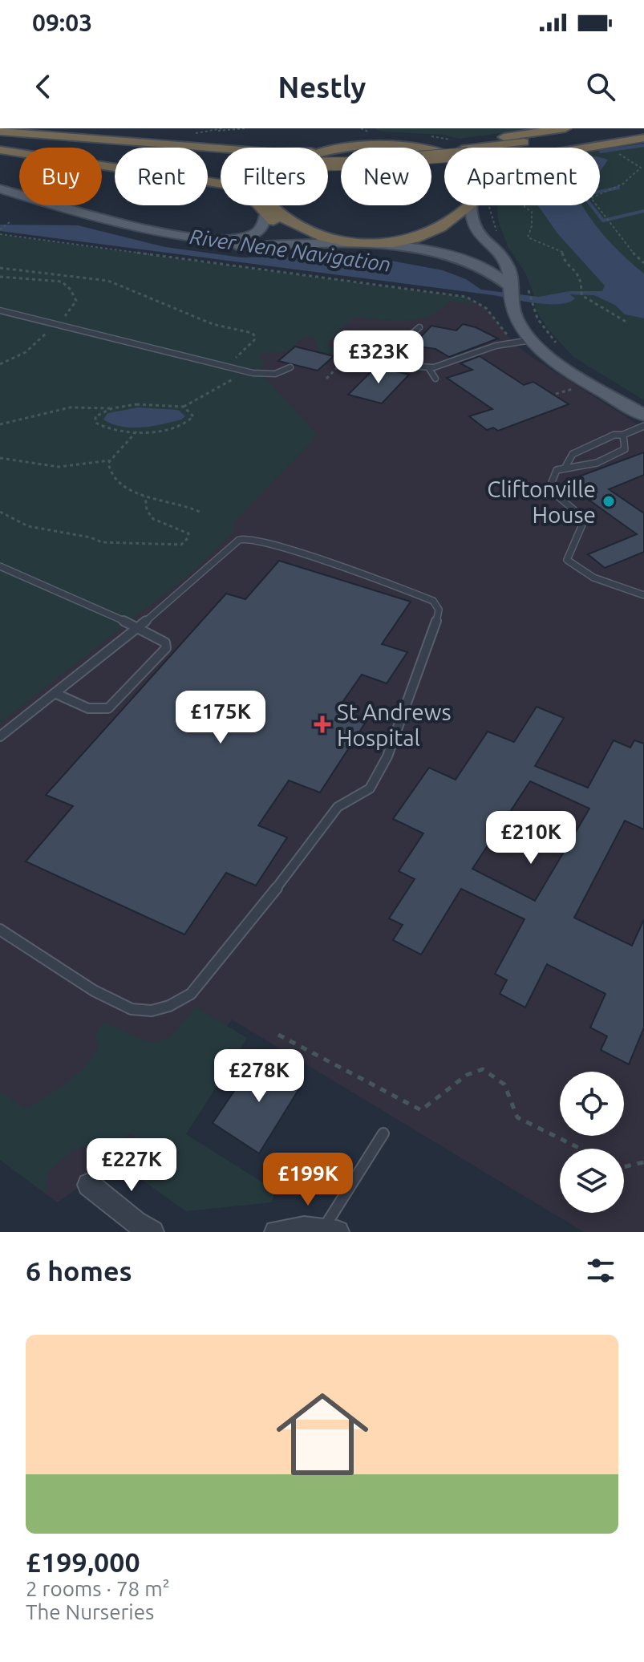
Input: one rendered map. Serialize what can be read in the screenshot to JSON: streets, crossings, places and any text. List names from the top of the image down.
{
  "water": ["River Nene Navigation"],
  "places": {
    "other": ["Cliftonville House"],
    "health": ["St Andrews Hospital"]
  },
  "page": {
    "status": "09:03",
    "header": "Nestly",
    "chip": [
      "Buy",
      "Rent",
      "Filters",
      "New",
      "Apartment"
    ],
    "price": [
      "£323K",
      "£175K",
      "£210K",
      "£278K",
      "£227K",
      "£199K"
    ],
    "heading": "6 homes",
    "list": [
      {
        "name": "£199,000",
        "note": "2 rooms · 78 m² · The Nurseries"
      }
    ]
  }
}
